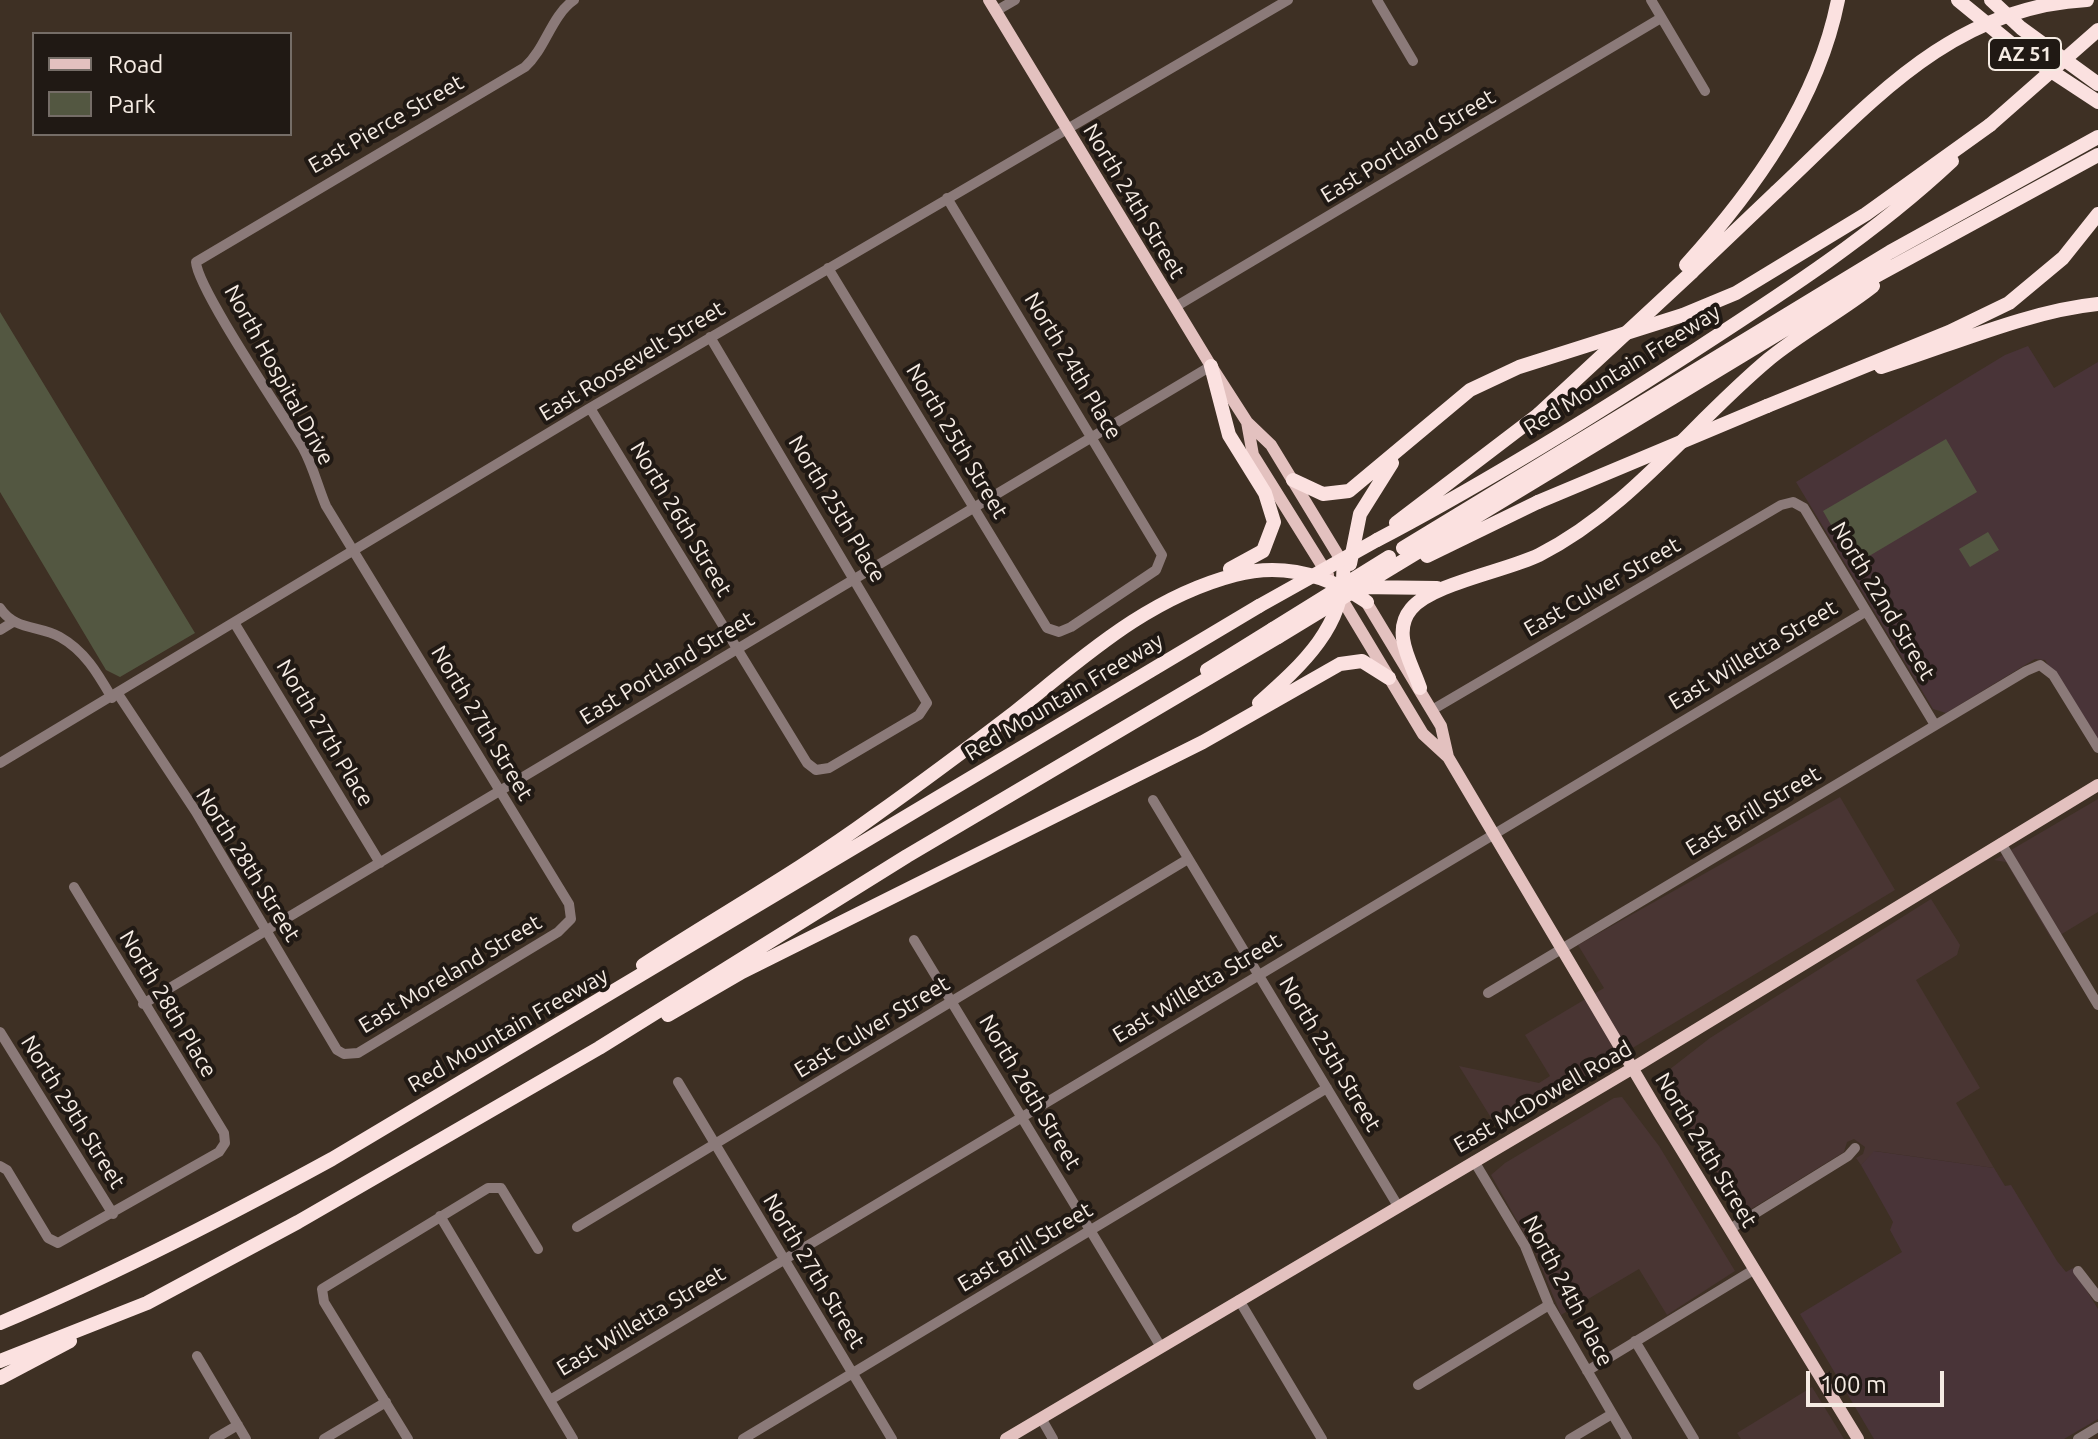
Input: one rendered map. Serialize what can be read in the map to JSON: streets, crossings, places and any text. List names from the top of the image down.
{
  "streets": {
    "highway": ["AZ 51", "Red Mountain Freeway"],
    "main road": ["North 24th Street", "East McDowell Road"],
    "street": [
      "East Pierce Street",
      "East Portland Street",
      "East Roosevelt Street",
      "North 24th Place",
      "North Hospital Drive",
      "North 25th Street",
      "North 25th Place",
      "North 26th Street",
      "East Culver Street",
      "North 22nd Street",
      "East Willetta Street",
      "North 27th Street",
      "North 27th Place",
      "East Brill Street",
      "North 28th Street",
      "East Moreland Street",
      "North 28th Place",
      "North 29th Street"
    ]
  },
  "crossings": [
    ["East Pierce Street", "North Hospital Drive"],
    ["East Portland Street", "North 24th Street"],
    ["East Portland Street", "North 24th Place"],
    ["East Portland Street", "North 25th Street"],
    ["East Portland Street", "North 25th Place"],
    ["East Portland Street", "North 26th Street"],
    ["East Portland Street", "North 27th Street"],
    ["East Portland Street", "North 27th Place"],
    ["East Portland Street", "North 28th Street"],
    ["East Portland Street", "North 28th Place"],
    ["North 24th Street", "East Roosevelt Street"],
    ["North 24th Street", "East Culver Street"],
    ["North 24th Street", "East Willetta Street"],
    ["North 24th Street", "East Brill Street"],
    ["North 24th Street", "East McDowell Road"],
    ["East Roosevelt Street", "North 24th Place"],
    ["East Roosevelt Street", "North Hospital Drive"],
    ["East Roosevelt Street", "North 25th Street"],
    ["East Roosevelt Street", "North 25th Place"],
    ["East Roosevelt Street", "North 26th Street"],
    ["East Roosevelt Street", "North 27th Street"],
    ["East Roosevelt Street", "North 27th Place"],
    ["East Roosevelt Street", "North 28th Street"],
    ["North 24th Place", "North 25th Street"],
    ["North 24th Place", "East McDowell Road"],
    ["North Hospital Drive", "North 27th Street"],
    ["North 25th Street", "East Culver Street"],
    ["North 25th Street", "East Willetta Street"],
    ["North 25th Street", "East Brill Street"],
    ["North 25th Street", "East McDowell Road"],
    ["North 25th Place", "North 26th Street"],
    ["North 26th Street", "East Culver Street"],
    ["North 26th Street", "East Willetta Street"],
    ["North 26th Street", "East Brill Street"],
    ["North 26th Street", "East McDowell Road"],
    ["East Culver Street", "North 22nd Street"],
    ["East Culver Street", "North 27th Street"],
    ["North 22nd Street", "East Willetta Street"],
    ["North 22nd Street", "East Brill Street"],
    ["East Willetta Street", "North 27th Street"],
    ["North 27th Street", "East Brill Street"],
    ["North 27th Street", "East Moreland Street"],
    ["North 28th Street", "East Moreland Street"],
    ["North 28th Place", "North 29th Street"]
  ],
  "legend": ["Road", "Park"],
  "scale_bar": "100 m"
}
